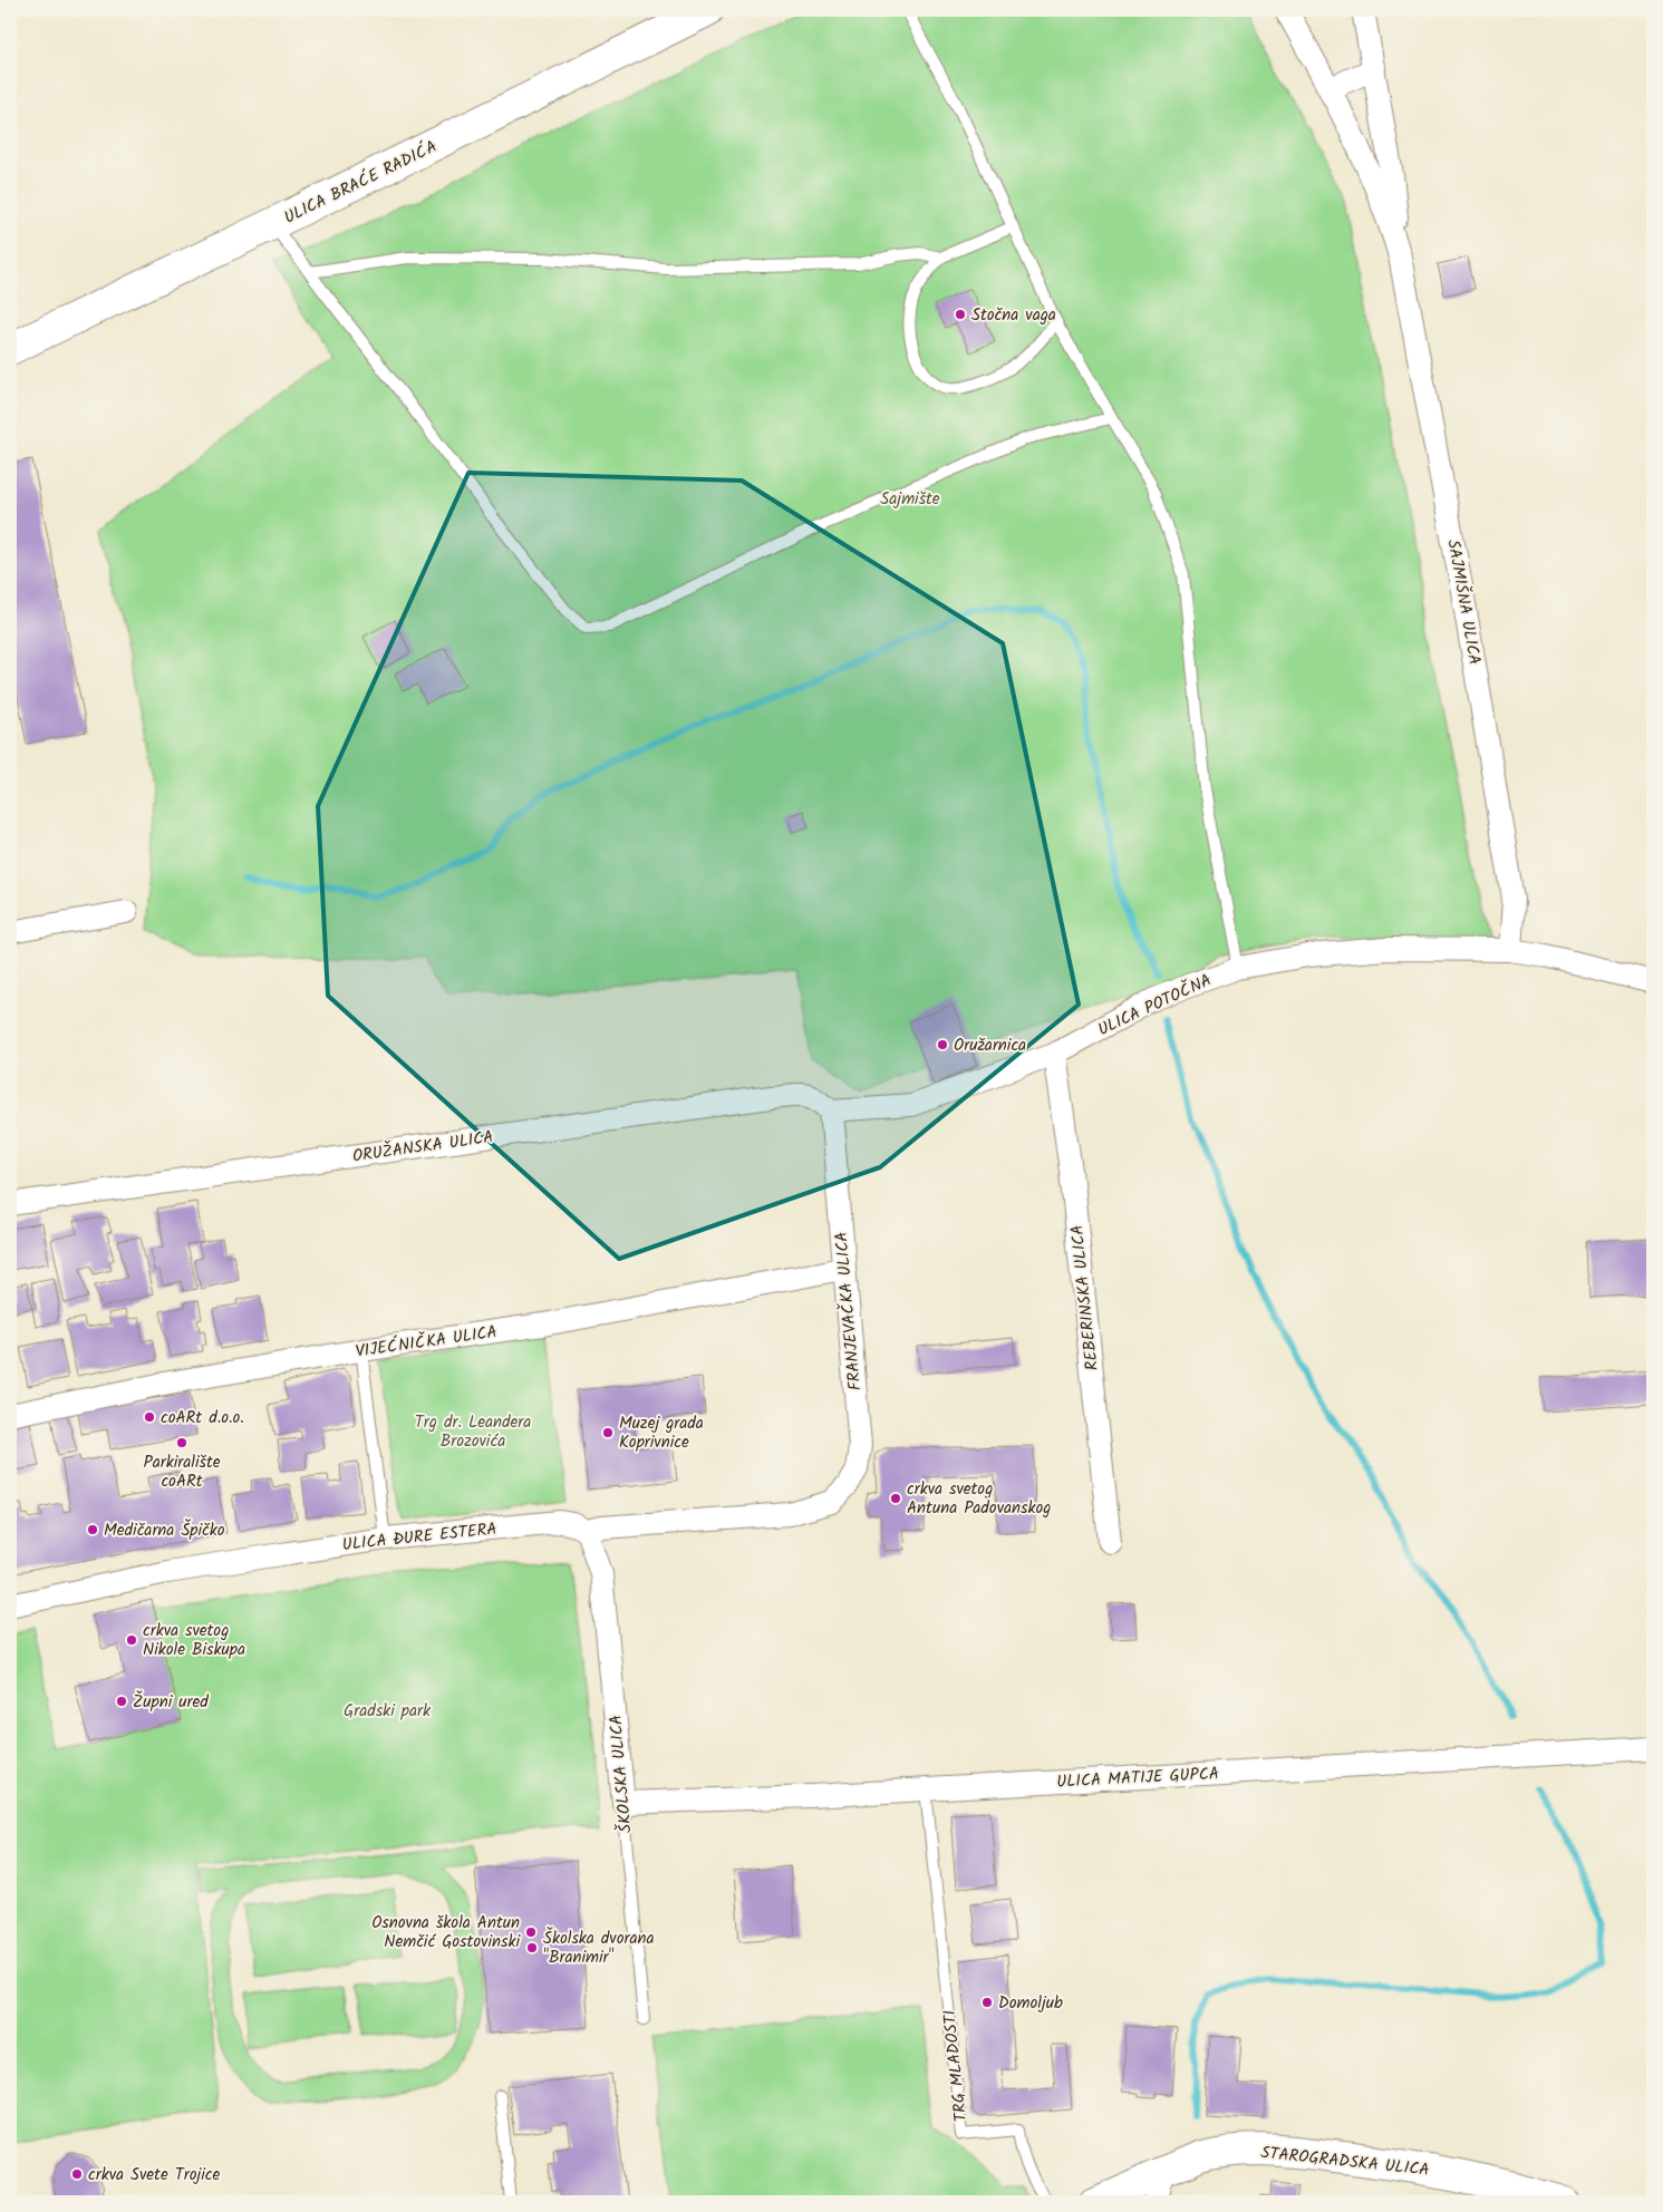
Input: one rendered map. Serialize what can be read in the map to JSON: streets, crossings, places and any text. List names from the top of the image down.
{
  "streets": {
    "main road": ["ULICA BRAĆE RADIĆA", "STAROGRADSKA ULICA"],
    "street": [
      "SAJMIŠNA ULICA",
      "ULICA POTOČNA",
      "ORUŽANSKA ULICA",
      "REBERINSKA ULICA",
      "FRANJEVAČKA ULICA",
      "VIJEĆNIČKA ULICA",
      "ULICA ĐURE ESTERA",
      "ŠKOLSKA ULICA",
      "ULICA MATIJE GUPCA"
    ],
    "lane": ["TRG MLADOSTI"]
  },
  "crossings": [
    ["SAJMIŠNA ULICA", "ULICA POTOČNA"],
    ["ULICA POTOČNA", "ORUŽANSKA ULICA"],
    ["ULICA POTOČNA", "REBERINSKA ULICA"],
    ["ULICA POTOČNA", "FRANJEVAČKA ULICA"],
    ["ORUŽANSKA ULICA", "FRANJEVAČKA ULICA"],
    ["FRANJEVAČKA ULICA", "VIJEĆNIČKA ULICA"],
    ["FRANJEVAČKA ULICA", "ULICA ĐURE ESTERA"],
    ["ULICA ĐURE ESTERA", "ŠKOLSKA ULICA"],
    ["ŠKOLSKA ULICA", "ULICA MATIJE GUPCA"],
    ["ULICA MATIJE GUPCA", "TRG MLADOSTI"]
  ],
  "parks": ["Sajmište", "Trg dr. Leandera Brozovića", "Gradski park"],
  "places": [
    "Stočna vaga",
    "Oružarnica",
    "coARt d.o.o.",
    "Muzej grada Koprivnice",
    "Parkiralište coARt",
    "crkva svetog Antuna Padovanskog",
    "Medičarna Špičko",
    "crkva svetog Nikole Biskupa",
    "Župni ured",
    "Osnovna škola Antun Nemčić Gostovinski",
    "Školska dvorana \"Branimir\"",
    "Domoljub",
    "crkva Svete Trojice"
  ]
}
